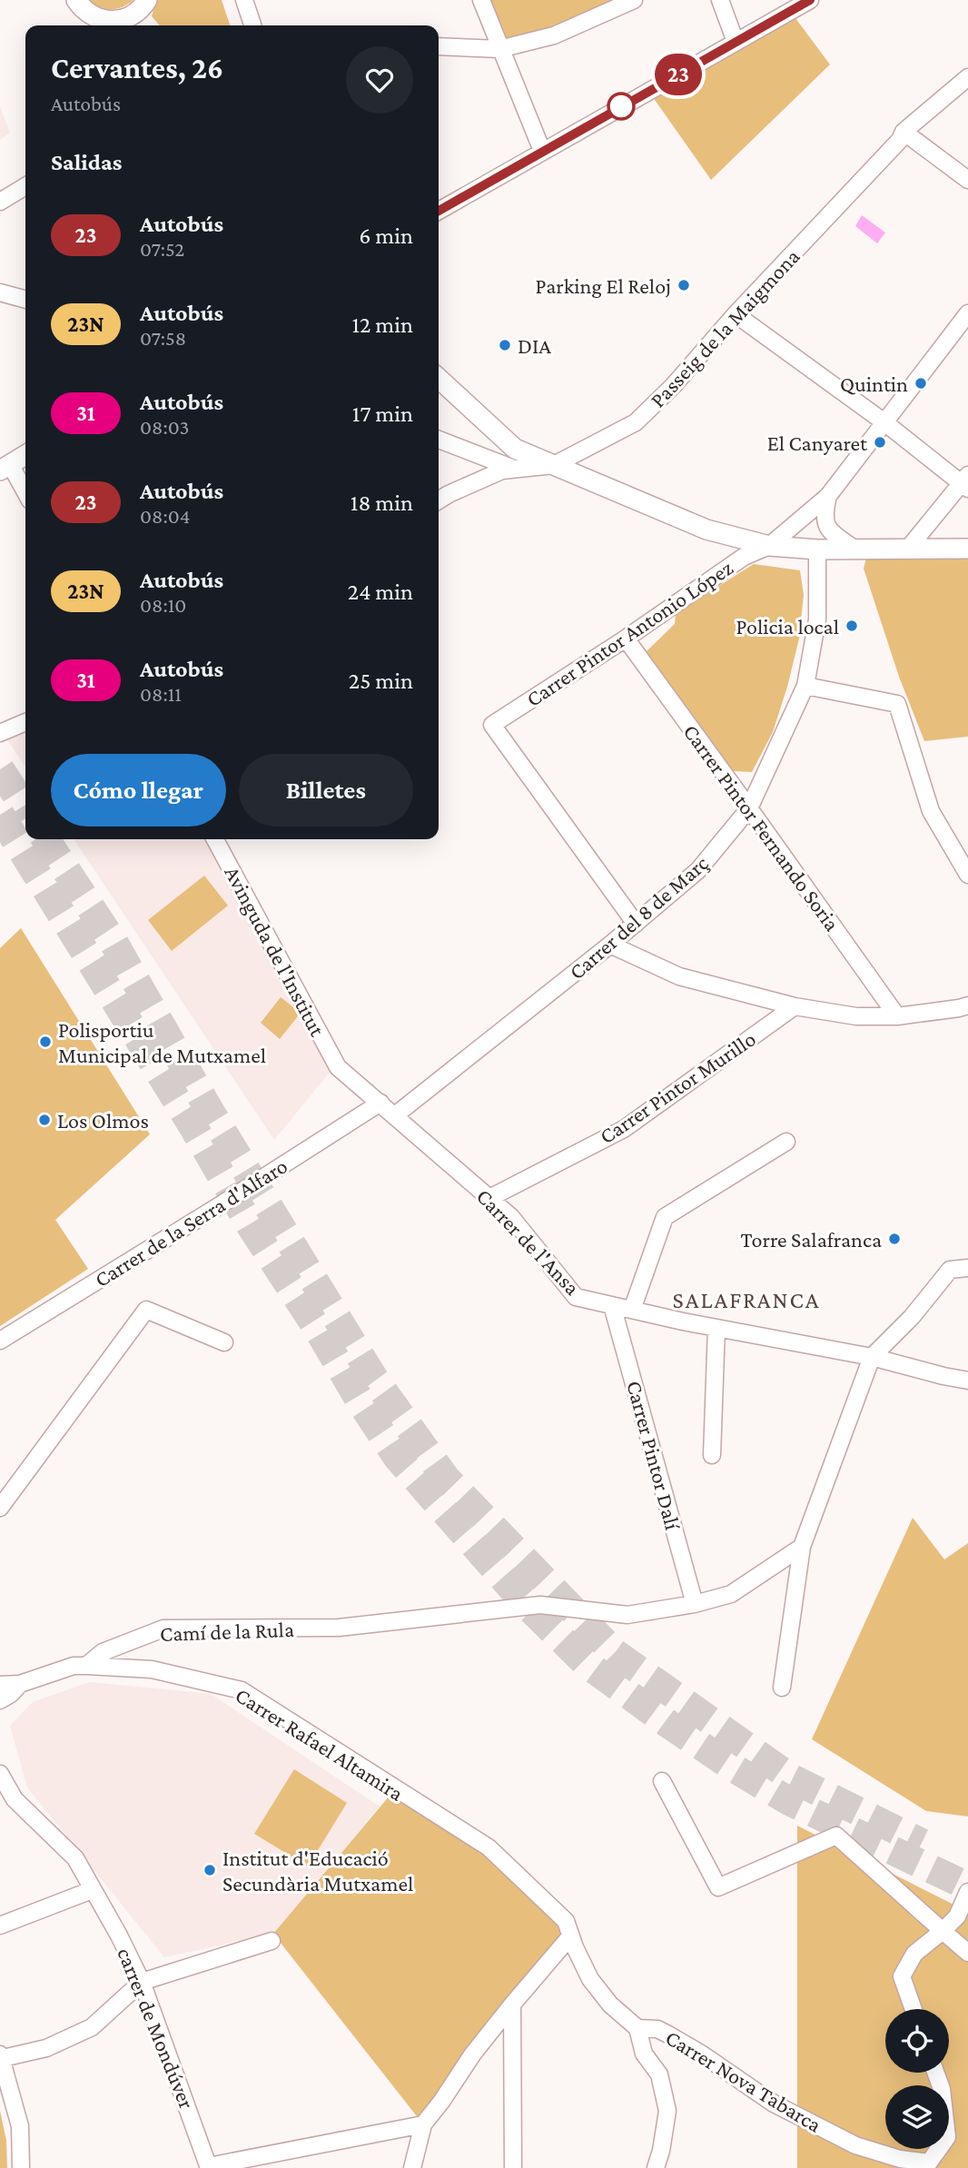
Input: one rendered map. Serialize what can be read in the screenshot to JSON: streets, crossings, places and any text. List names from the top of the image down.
{
  "streets": {
    "street": [
      "Passeig de la Maigmona",
      "Carrer Pintor Antonio López",
      "Carrer Pintor Fernando Soria",
      "Carrer del 8 de Març",
      "Avinguda de l'Institut",
      "Carrer Pintor Murillo",
      "Carrer de la Serra d'Alfaro",
      "Carrer de l'Ansa",
      "Carrer Pintor Dalí",
      "Camí de la Rula",
      "Carrer Rafael Altamira",
      "carrer de Mondúver",
      "Carrer Nova Tabarca"
    ]
  },
  "crossings": [
    ["Carrer Pintor Antonio López", "Carrer Pintor Fernando Soria"],
    ["Carrer Pintor Antonio López", "Carrer del 8 de Març"],
    ["Carrer Pintor Fernando Soria", "Carrer del 8 de Març"],
    ["Carrer del 8 de Març", "Carrer de l'Ansa"],
    ["Avinguda de l'Institut", "Carrer de l'Ansa"],
    ["Carrer Pintor Murillo", "Carrer de l'Ansa"],
    ["Carrer de la Serra d'Alfaro", "Carrer de l'Ansa"],
    ["Carrer de l'Ansa", "Carrer Pintor Dalí"],
    ["Carrer Pintor Dalí", "Camí de la Rula"],
    ["Camí de la Rula", "Carrer Rafael Altamira"],
    ["Carrer Rafael Altamira", "Carrer Nova Tabarca"]
  ],
  "districts": ["SALAFRANCA"],
  "places": [
    "Parking El Reloj",
    "DIA",
    "Quintin",
    "El Canyaret",
    "Policia local",
    "Polisportiu Municipal de Mutxamel",
    "Los Olmos",
    "Torre Salafranca",
    "Institut d'Educació Secundària Mutxamel"
  ],
  "lines": ["bus line 23"],
  "page": {
    "on_map": "23",
    "heading": [
      ["Cervantes, 26", "Autobús"],
      "Salidas"
    ],
    "list": [
      {
        "mark": "23",
        "name": "Autobús",
        "note": "07:52",
        "value": "6 min"
      },
      {
        "mark": "23N",
        "name": "Autobús",
        "note": "07:58",
        "value": "12 min"
      },
      {
        "mark": "31",
        "name": "Autobús",
        "note": "08:03",
        "value": "17 min"
      },
      {
        "mark": "23",
        "name": "Autobús",
        "note": "08:04",
        "value": "18 min"
      },
      {
        "mark": "23N",
        "name": "Autobús",
        "note": "08:10",
        "value": "24 min"
      },
      {
        "mark": "31",
        "name": "Autobús",
        "note": "08:11",
        "value": "25 min"
      }
    ],
    "buttons": ["Cómo llegar", "Billetes"]
  }
}
